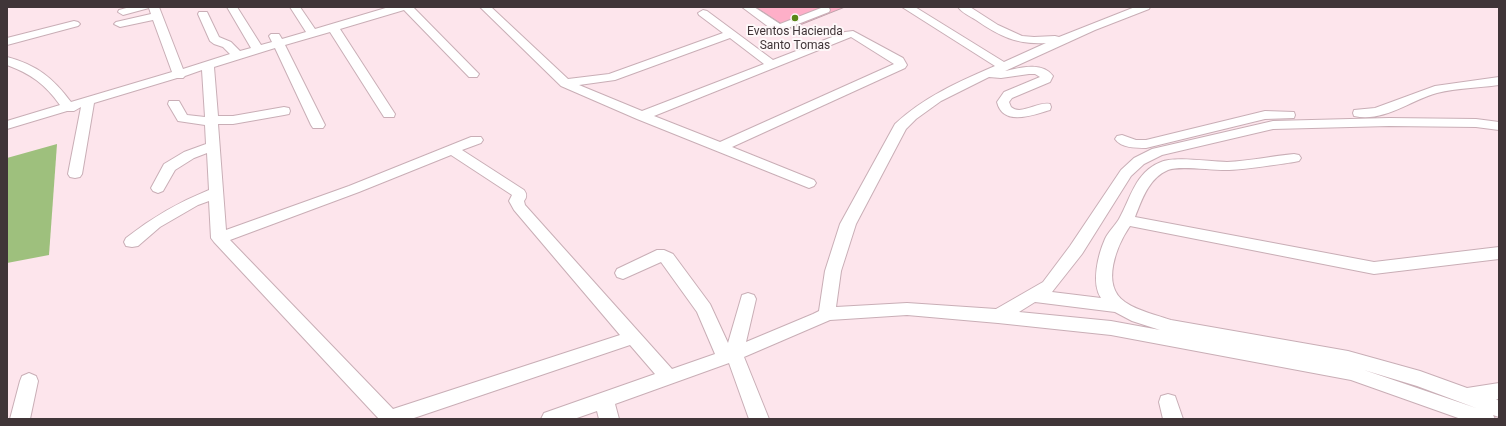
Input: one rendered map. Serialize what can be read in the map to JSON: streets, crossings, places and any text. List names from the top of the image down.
{
  "places": ["Eventos Hacienda Santo Tomas"]
}
